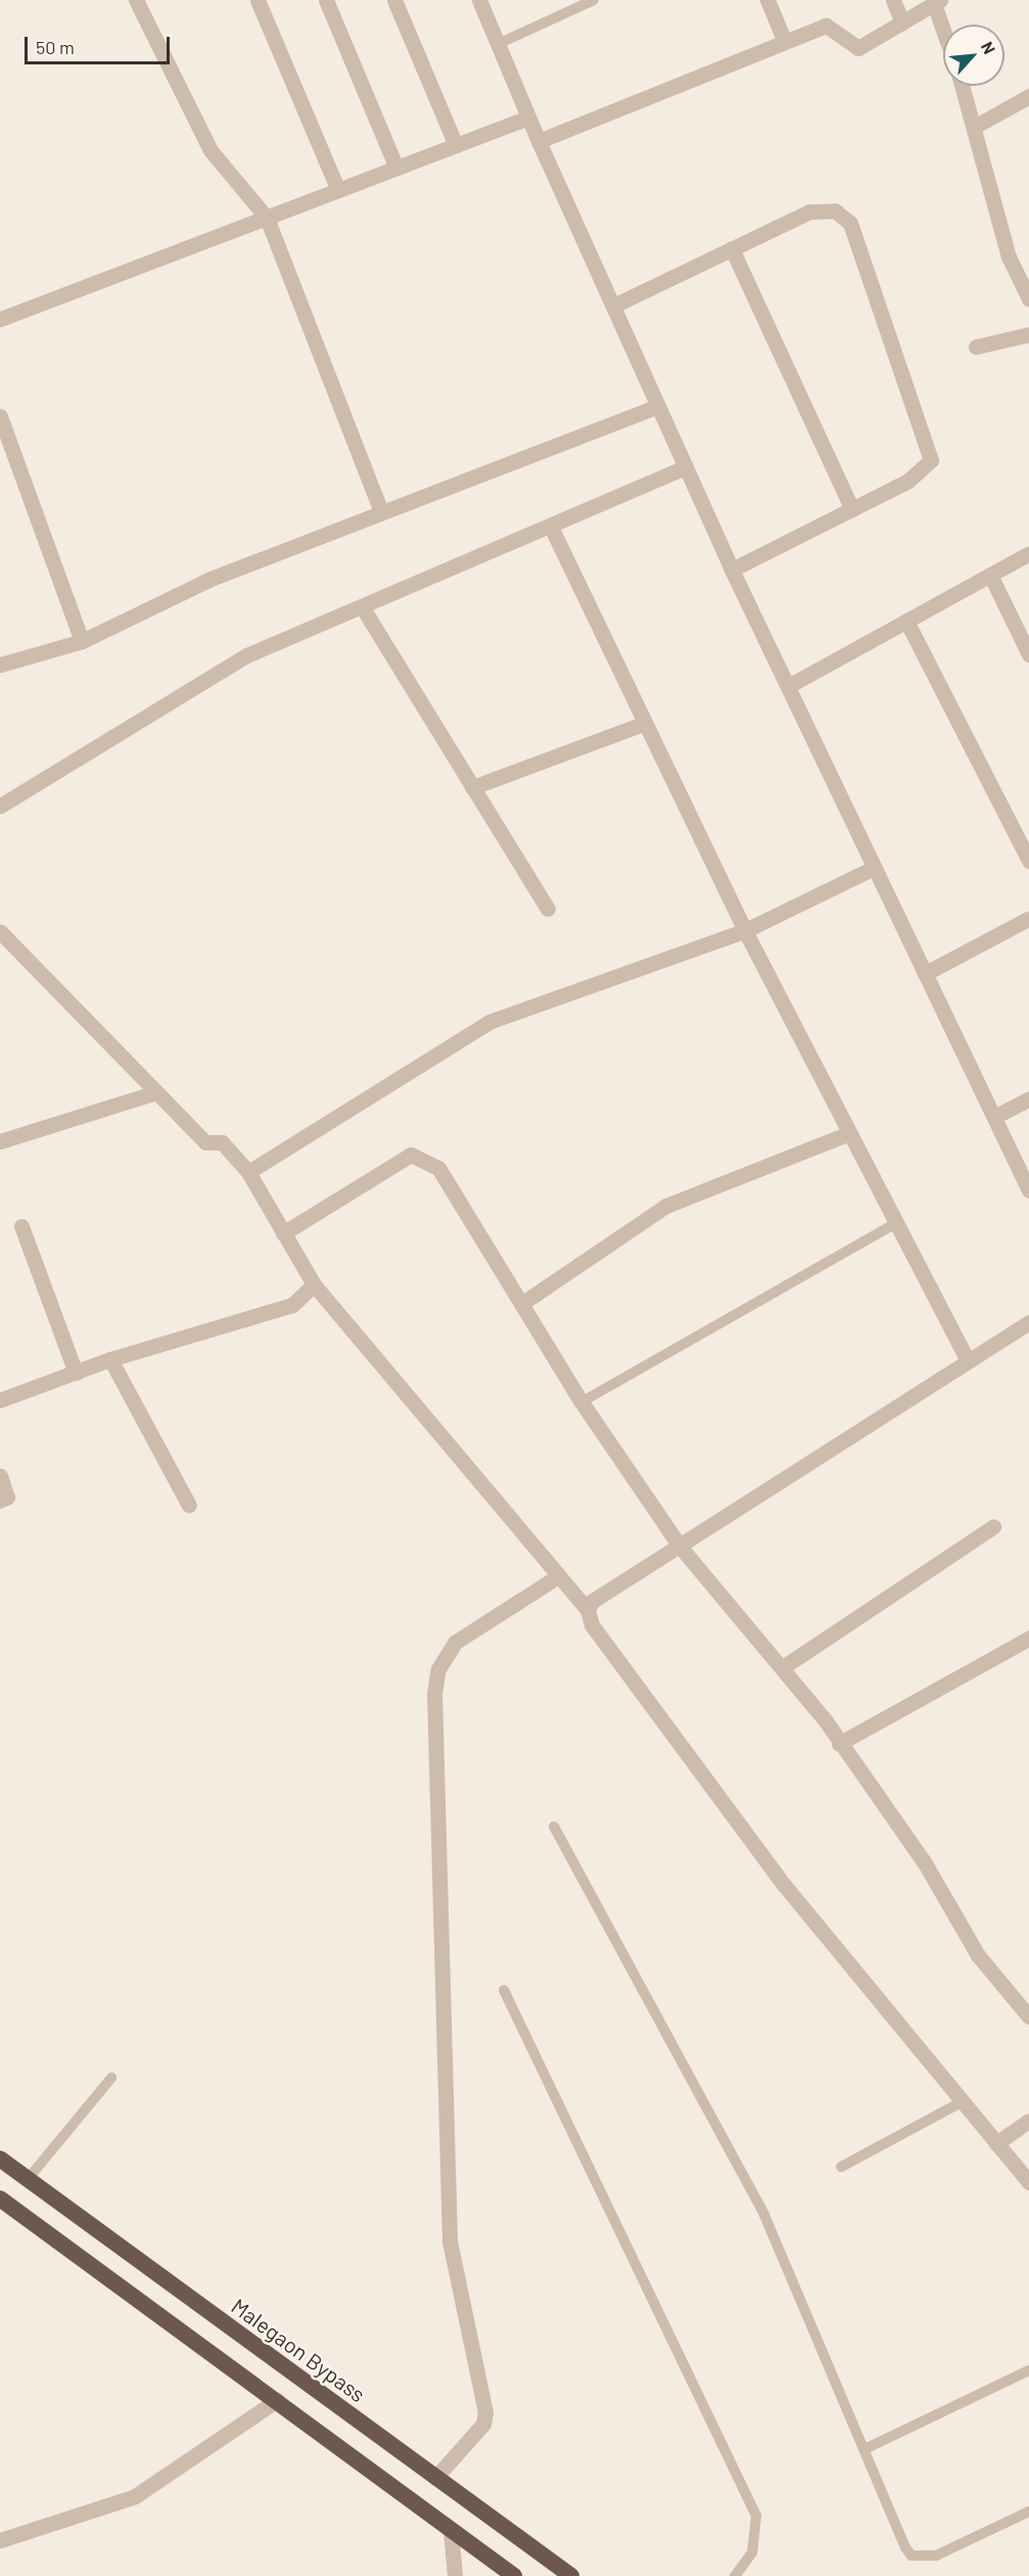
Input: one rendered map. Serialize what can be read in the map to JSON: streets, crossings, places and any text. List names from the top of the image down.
{
  "streets": {
    "highway": ["Malegaon Bypass"]
  },
  "scale_bar": "50 m",
  "north": "top right"
}
